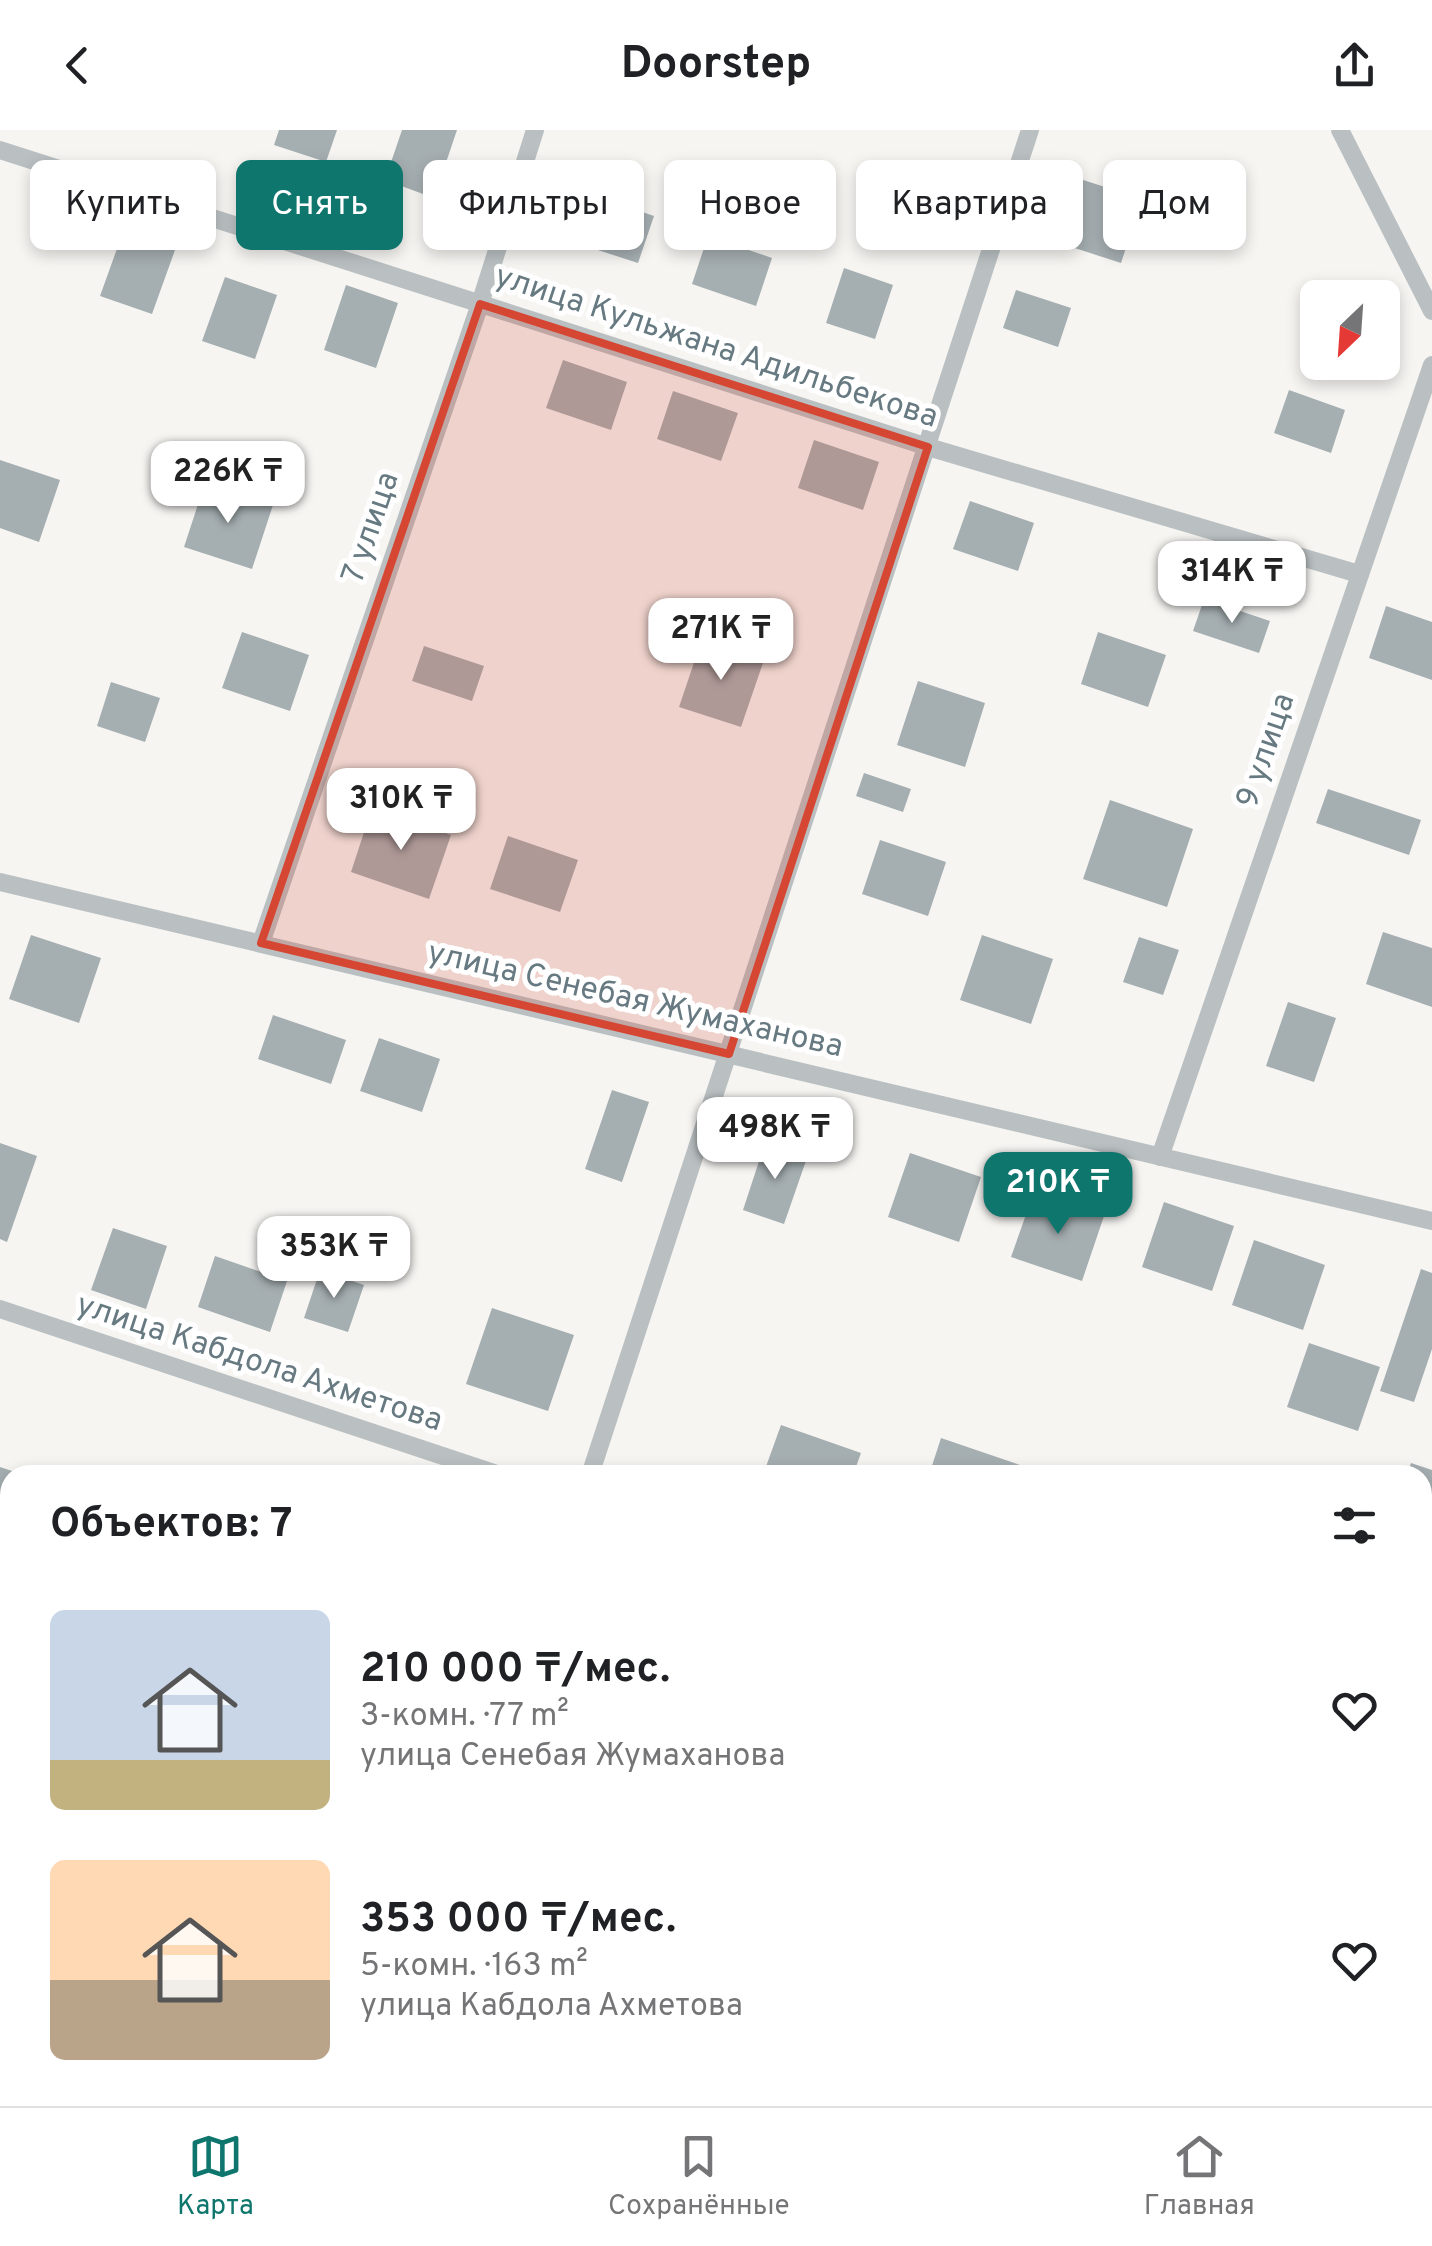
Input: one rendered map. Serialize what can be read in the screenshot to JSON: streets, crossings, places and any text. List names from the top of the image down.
{
  "streets": {
    "street": [
      "улица Кульжана Адильбекова",
      "7 улица",
      "9 улица",
      "улица Сенебая Жумаханова",
      "улица Кабдола Ахметова"
    ]
  },
  "crossings": [
    ["улица Кульжана Адильбекова", "7 улица"],
    ["улица Кульжана Адильбекова", "9 улица"],
    ["7 улица", "улица Сенебая Жумаханова"],
    ["9 улица", "улица Сенебая Жумаханова"]
  ],
  "north": "bottom left",
  "page": {
    "header": "Doorstep",
    "chip": [
      "Купить",
      "Снять",
      "Фильтры",
      "Новое",
      "Квартира",
      "Дом"
    ],
    "price": [
      "226K ₸",
      "314K ₸",
      "271K ₸",
      "310K ₸",
      "498K ₸",
      "210K ₸",
      "353K ₸"
    ],
    "heading": "Объектов: 7",
    "list": [
      {
        "name": "210 000 ₸/мес.",
        "note": "3-комн. · 77 m² · улица Сенебая Жумаханова"
      },
      {
        "name": "353 000 ₸/мес.",
        "note": "5-комн. · 163 m² · улица Кабдола Ахметова"
      }
    ],
    "tabs": ["Карта", "Сохранённые", "Главная"]
  }
}
